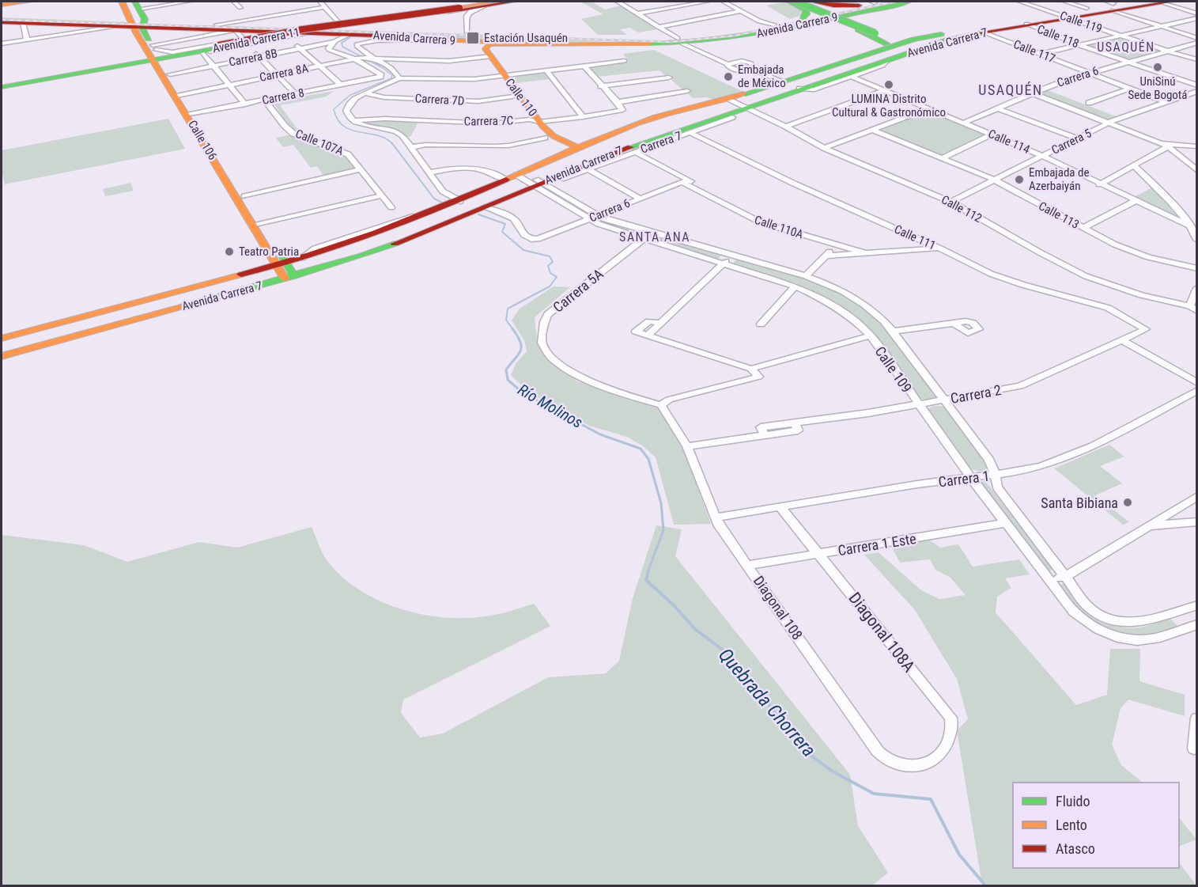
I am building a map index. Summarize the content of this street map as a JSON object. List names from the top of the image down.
{
  "streets": {
    "main road": [
      "Avenida Carrera 9",
      "Avenida Carrera 11",
      "Avenida Carrera 7",
      "Calle 110",
      "Calle 106"
    ],
    "street": [
      "Calle 119",
      "Calle 118",
      "Calle 117",
      "Carrera 8B",
      "Carrera 8A",
      "Carrera 6",
      "Carrera 8",
      "Carrera 7D",
      "Carrera 7C",
      "Calle 114",
      "Carrera 5",
      "Calle 107A",
      "Carrera 7",
      "Calle 112",
      "Calle 113",
      "Calle 110A",
      "Calle 111",
      "Carrera 5A",
      "Calle 109",
      "Carrera 2",
      "Carrera 1",
      "Carrera 1 Este",
      "Diagonal 108",
      "Diagonal 108A"
    ]
  },
  "crossings": [
    ["Calle 119", "Avenida Carrera 7"],
    ["Calle 119", "Carrera 6"],
    ["Avenida Carrera 9", "Calle 110"],
    ["Avenida Carrera 9", "Calle 106"],
    ["Calle 118", "Avenida Carrera 7"],
    ["Calle 118", "Carrera 6"],
    ["Avenida Carrera 11", "Carrera 8B"],
    ["Avenida Carrera 11", "Calle 106"],
    ["Avenida Carrera 7", "Calle 117"],
    ["Avenida Carrera 7", "Carrera 6"],
    ["Avenida Carrera 7", "Calle 110"],
    ["Avenida Carrera 7", "Calle 106"],
    ["Avenida Carrera 7", "Calle 112"],
    ["Avenida Carrera 7", "Calle 109"],
    ["Calle 117", "Carrera 6"],
    ["Calle 117", "Carrera 5"],
    ["Carrera 8B", "Calle 106"],
    ["Carrera 8A", "Carrera 8"],
    ["Carrera 8A", "Calle 110"],
    ["Carrera 8A", "Calle 106"],
    ["Carrera 6", "Calle 114"],
    ["Carrera 6", "Calle 110A"],
    ["Carrera 6", "Calle 109"],
    ["Carrera 8", "Calle 106"],
    ["Carrera 8", "Calle 107A"],
    ["Calle 110", "Carrera 7D"],
    ["Calle 110", "Carrera 7C"],
    ["Calle 114", "Carrera 5"],
    ["Carrera 5", "Calle 112"],
    ["Carrera 5", "Calle 113"],
    ["Carrera 7", "Calle 110A"],
    ["Carrera 7", "Calle 111"],
    ["Calle 111", "Carrera 2"],
    ["Carrera 5A", "Calle 109"],
    ["Carrera 5A", "Diagonal 108"],
    ["Calle 109", "Carrera 2"],
    ["Calle 109", "Carrera 1"],
    ["Calle 109", "Carrera 1 Este"],
    ["Carrera 2", "Diagonal 108"],
    ["Carrera 1", "Diagonal 108"],
    ["Carrera 1", "Diagonal 108A"],
    ["Carrera 1 Este", "Diagonal 108"],
    ["Carrera 1 Este", "Diagonal 108A"],
    ["Diagonal 108", "Diagonal 108A"]
  ],
  "districts": ["USAQUÉN", "USAQUÉN", "SANTA ANA"],
  "water": ["Río Molinos", "Quebrada Chorrera"],
  "places": {
    "transit": ["Estación Usaquén"],
    "other": [
      "UniSinú Sede Bogotá",
      "Embajada de México",
      "LUMINA Distrito Cultural & Gastronómico",
      "Embajada de Azerbaiyán",
      "Teatro Patria",
      "Santa Bibiana"
    ]
  },
  "legend": ["Fluido", "Lento", "Atasco"]
}
